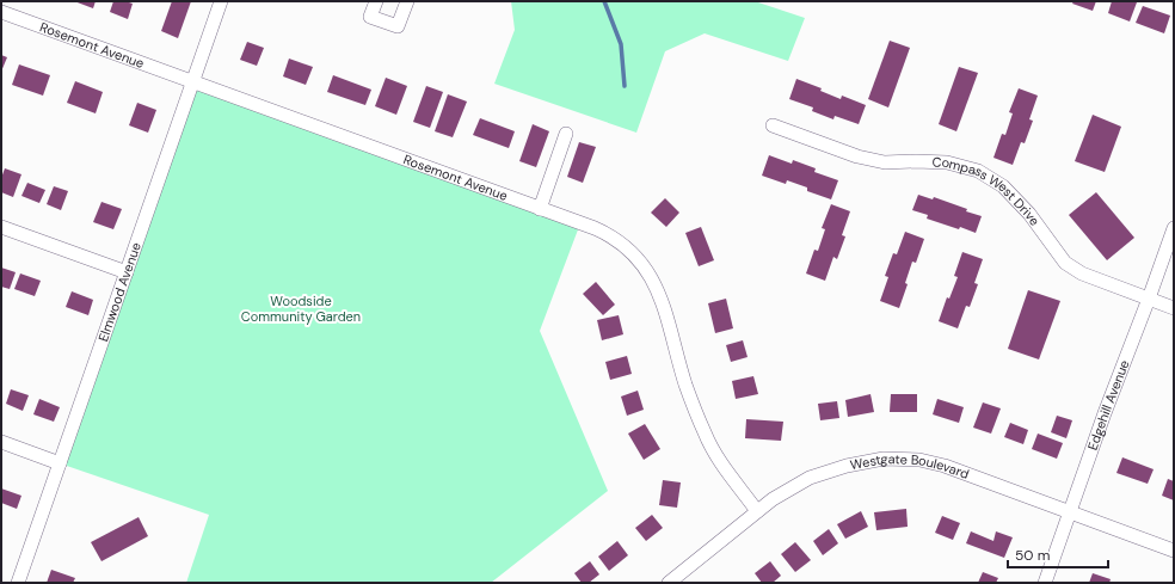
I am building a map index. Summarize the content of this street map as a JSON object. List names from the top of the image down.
{
  "streets": {
    "street": [
      "Rosemont Avenue",
      "Compass West Drive",
      "Elmwood Avenue",
      "Edgehill Avenue",
      "Westgate Boulevard"
    ]
  },
  "crossings": [
    ["Rosemont Avenue", "Elmwood Avenue"],
    ["Rosemont Avenue", "Westgate Boulevard"],
    ["Compass West Drive", "Edgehill Avenue"],
    ["Edgehill Avenue", "Westgate Boulevard"]
  ],
  "parks": ["Woodside Community Garden"],
  "scale_bar": "50 m"
}
